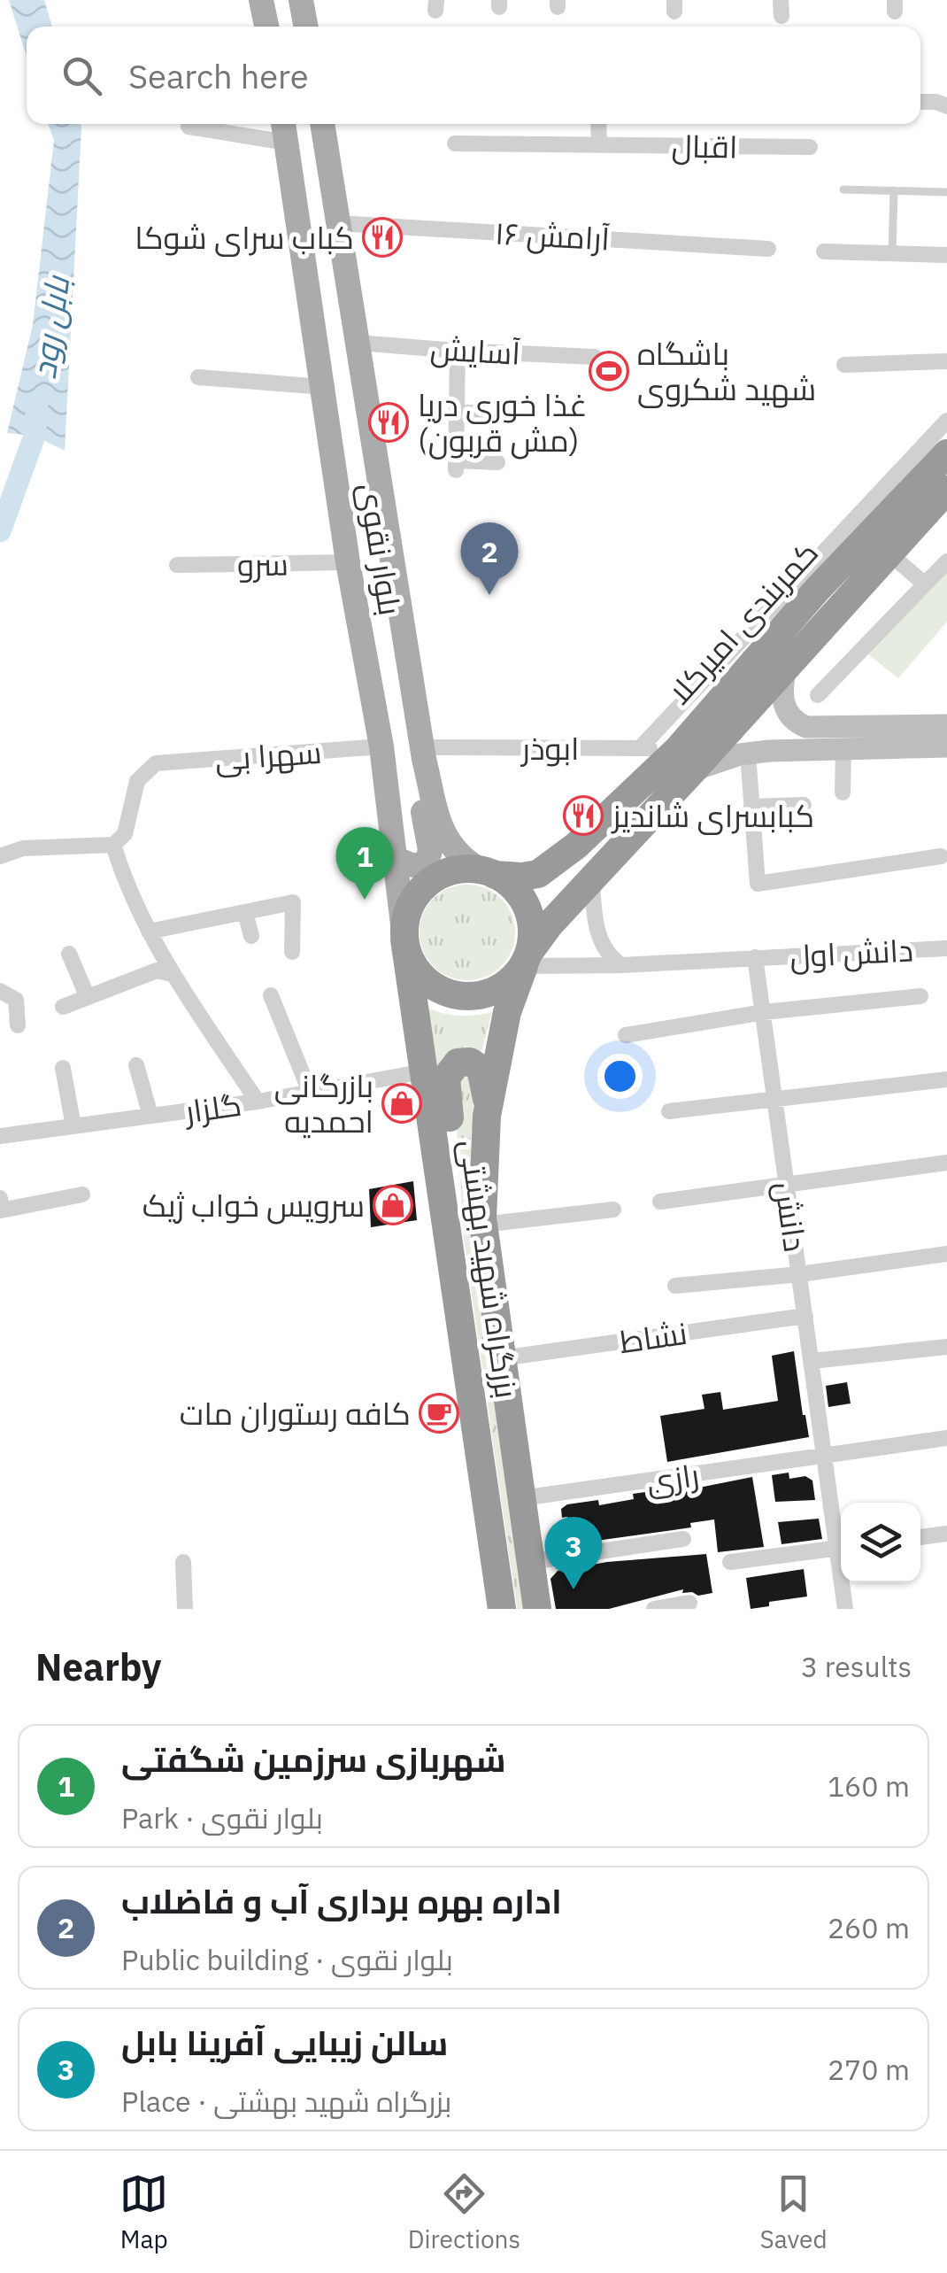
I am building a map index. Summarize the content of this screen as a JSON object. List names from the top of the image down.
{
  "streets": {
    "highway": ["کمربندی امیرکلا", "بزرگراه شهید بهشتی"],
    "main road": ["بلوار نقوی"],
    "street": [
      "اقبال",
      "آرامش ۱۶",
      "آسایش",
      "سرو",
      "ابوذر",
      "سهرا بی",
      "دانش اول",
      "گلزار",
      "دانش",
      "نشاط",
      "رازی"
    ]
  },
  "crossings": [
    ["آرامش ۱۶", "بلوار نقوی"],
    ["آسایش", "بلوار نقوی"],
    ["بلوار نقوی", "سرو"],
    ["بلوار نقوی", "کمربندی امیرکلا"],
    ["بلوار نقوی", "ابوذر"],
    ["بلوار نقوی", "سهرا بی"],
    ["بلوار نقوی", "بزرگراه شهید بهشتی"],
    ["کمربندی امیرکلا", "ابوذر"],
    ["کمربندی امیرکلا", "بزرگراه شهید بهشتی"],
    ["دانش اول", "دانش"],
    ["گلزار", "بزرگراه شهید بهشتی"],
    ["دانش", "نشاط"],
    ["دانش", "رازی"],
    ["بزرگراه شهید بهشتی", "نشاط"],
    ["بزرگراه شهید بهشتی", "رازی"]
  ],
  "water": ["بابل رود"],
  "places": {
    "restaurant": ["کباب سرای شوکا", "غذا خوری دریا (مش قربون)", "کبابسرای شاندیز"],
    "sports": ["باشگاه شهید شکروی"],
    "shop": ["بازرگانی احمدیه", "سرویس خواب ژیک"],
    "cafe": ["کافه رستوران مات"]
  },
  "page": {
    "search": "Search here",
    "pins": ["2", "1", "3"],
    "heading": ["Nearby", "3 results"],
    "list": [
      {
        "mark": "1",
        "name": "شهربازی سرزمین شگفتی",
        "note": "Park · بلوار نقوی",
        "value": "160 m"
      },
      {
        "mark": "2",
        "name": "اداره بهره برداری آب و فاضلاب",
        "note": "Public building · بلوار نقوی",
        "value": "260 m"
      },
      {
        "mark": "3",
        "name": "سالن زیبایی آفرینا بابل",
        "note": "Place · بزرگراه شهید بهشتی",
        "value": "270 m"
      }
    ],
    "nav": ["Map", "Directions", "Saved"]
  }
}
